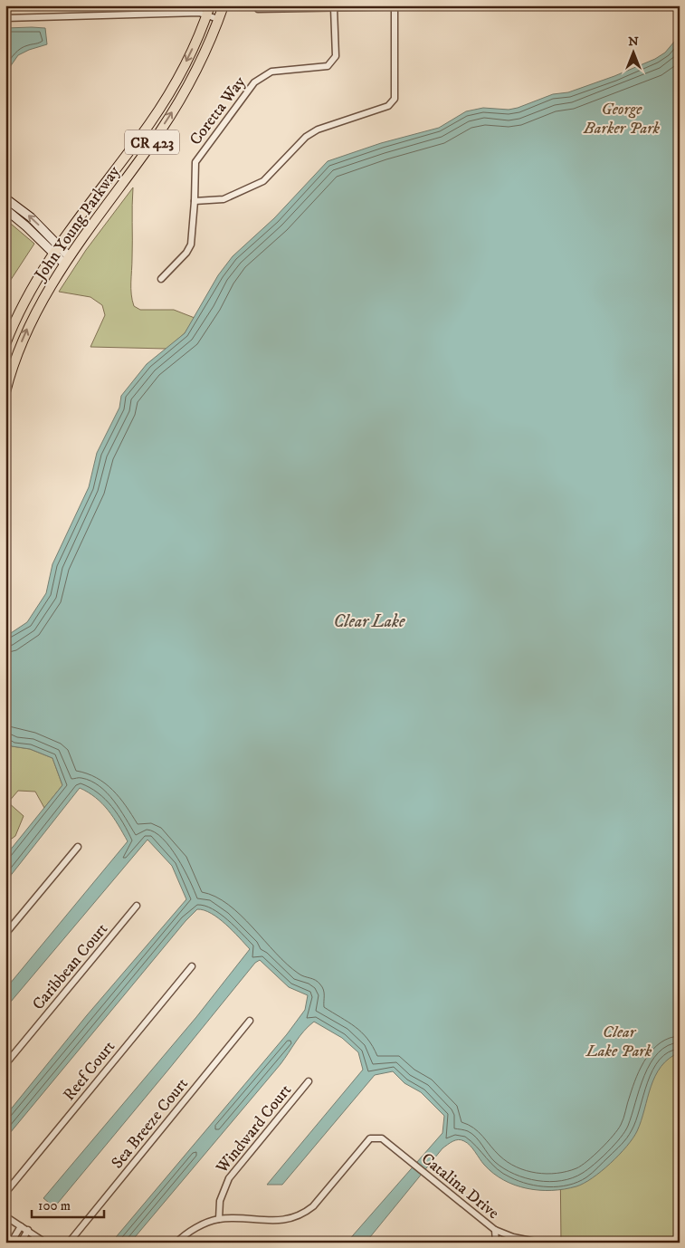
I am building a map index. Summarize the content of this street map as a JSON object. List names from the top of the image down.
{
  "streets": {
    "main road": ["CR 423", "John Young Parkway"],
    "street": [
      "Coretta Way",
      "Caribbean Court",
      "Reef Court",
      "Sea Breeze Court",
      "Windward Court",
      "Catalina Drive"
    ]
  },
  "crossings": [
    ["Windward Court", "Catalina Drive"]
  ],
  "water": ["Clear Lake"],
  "parks": ["George Barker Park", "Clear Lake Park"],
  "scale_bar": "100 m",
  "north": "top"
}
